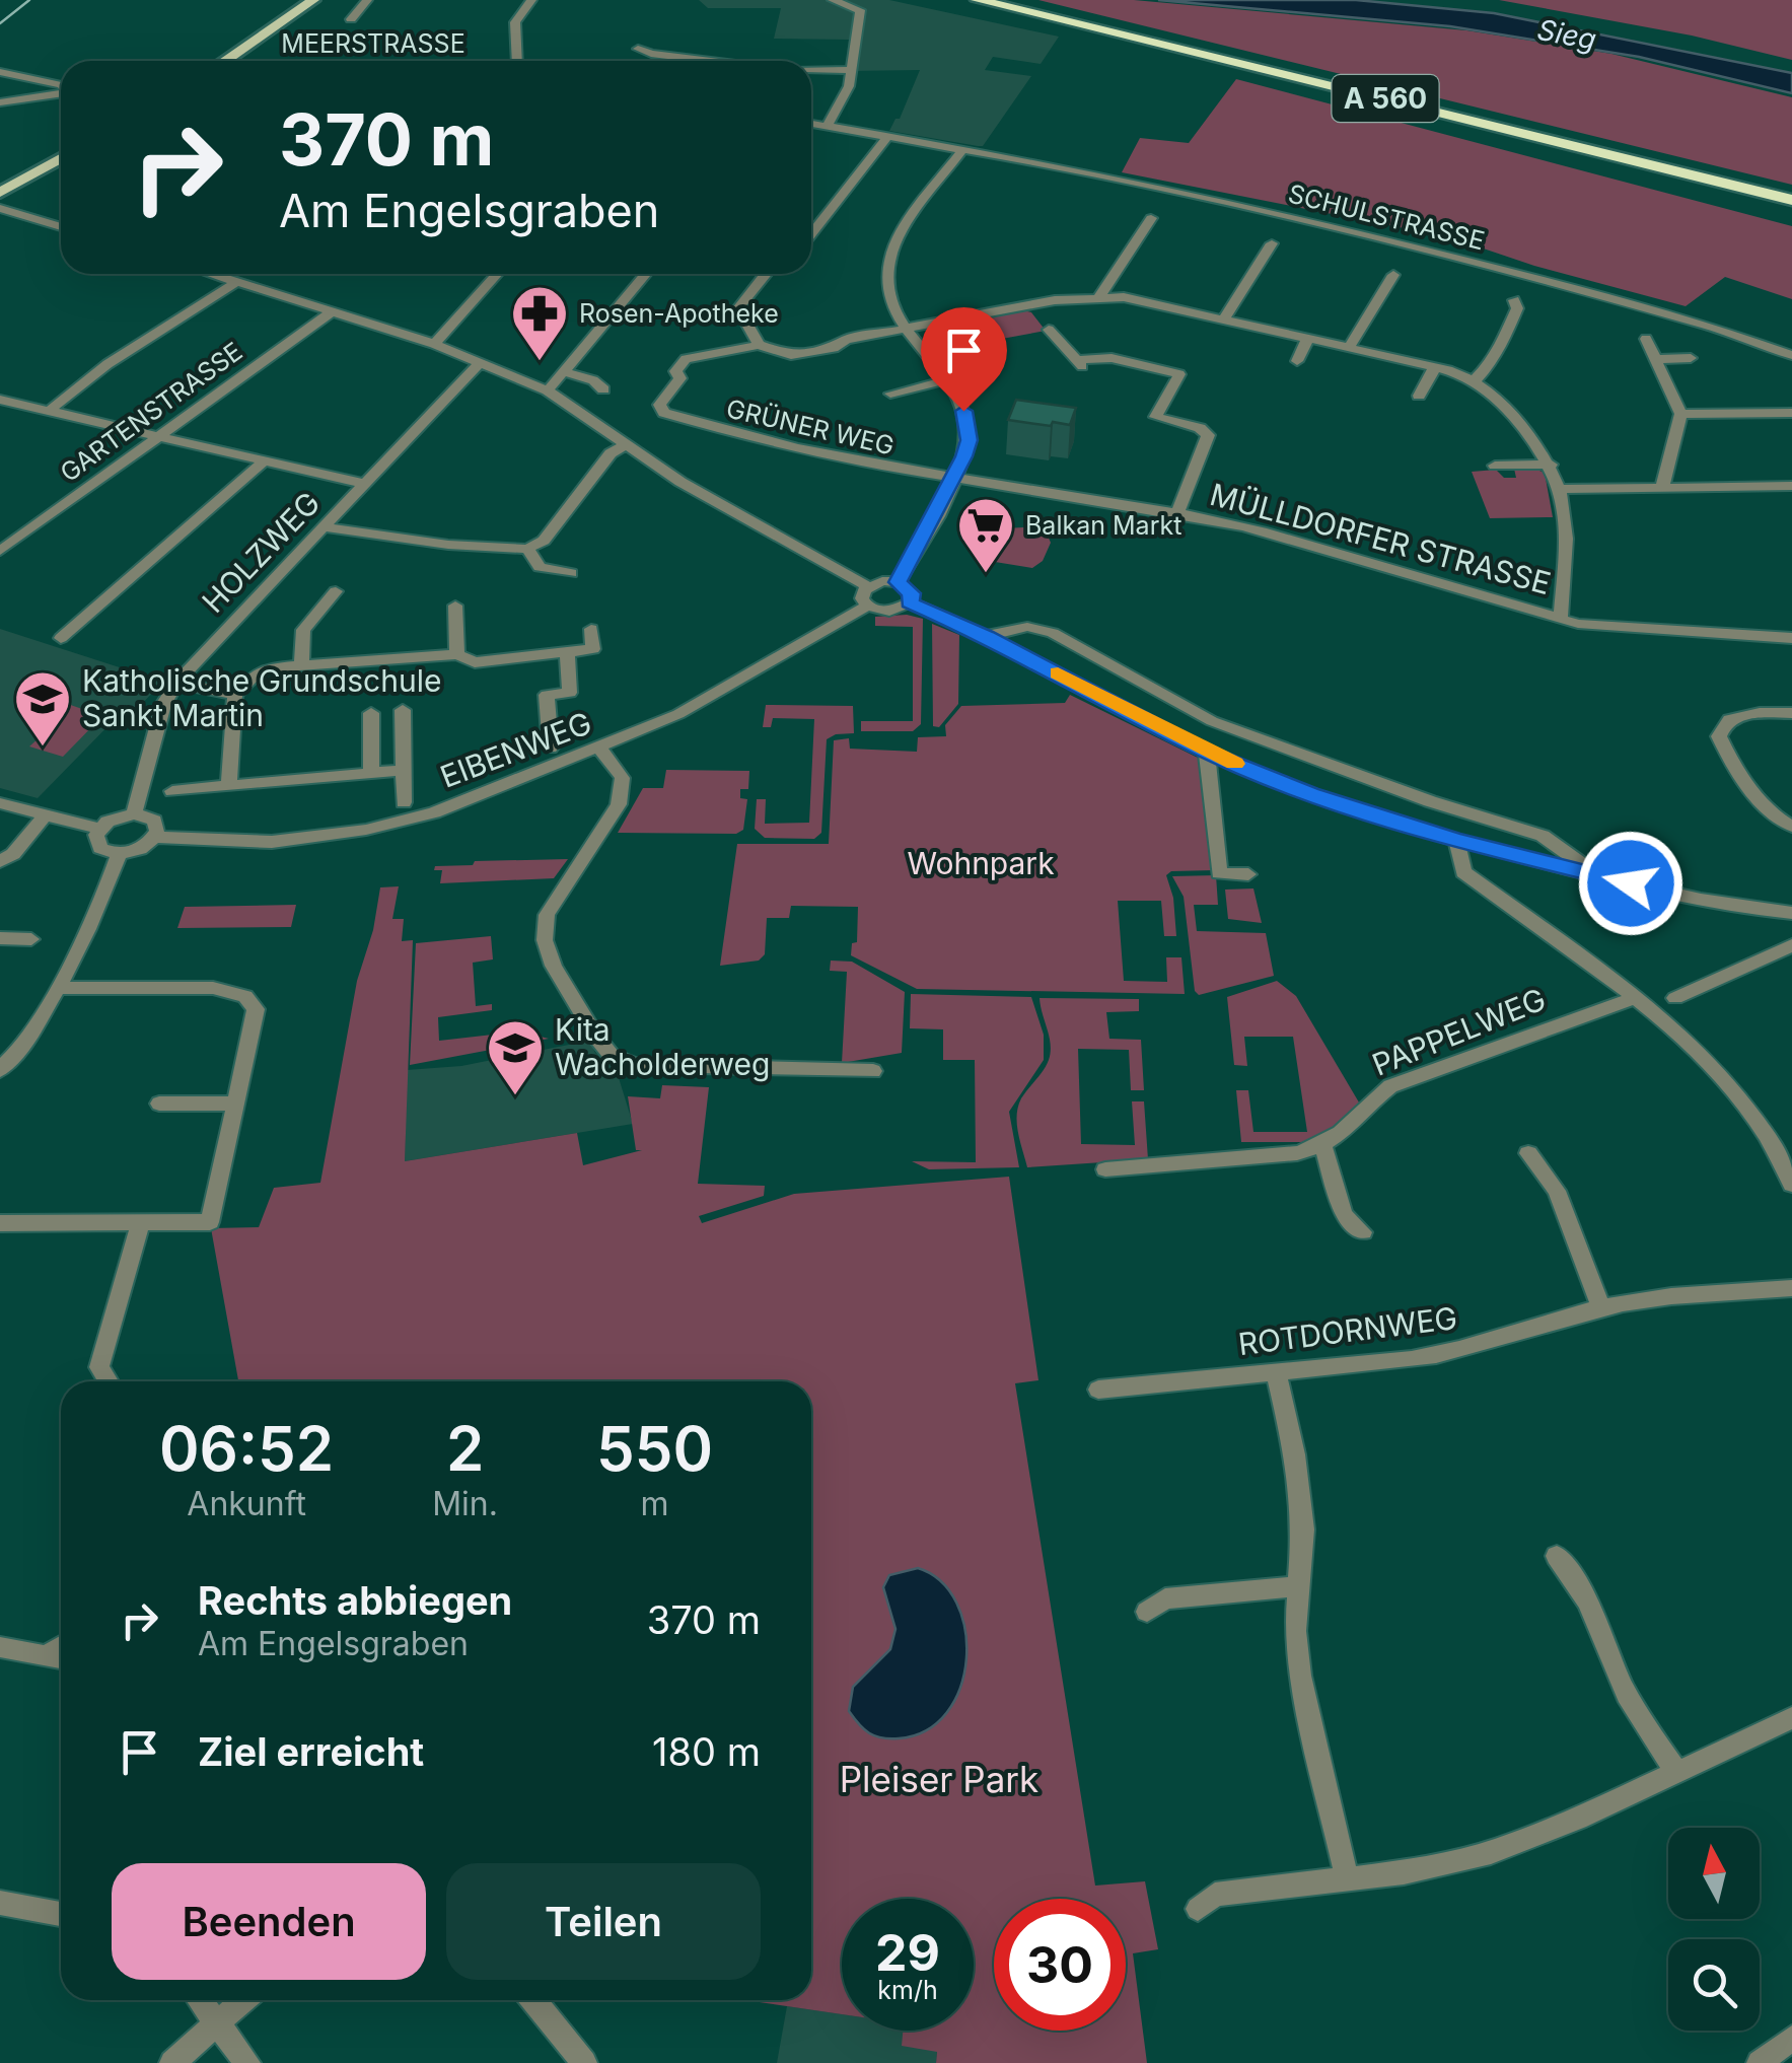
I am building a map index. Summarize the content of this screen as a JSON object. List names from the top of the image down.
{
  "streets": {
    "highway": ["A 560"],
    "street": [
      "SCHULSTRASSE",
      "GARTENSTRASSE",
      "GRÜNER WEG",
      "MÜLLDORFER STRASSE",
      "HOLZWEG",
      "EIBENWEG",
      "PAPPELWEG",
      "ROTDORNWEG"
    ]
  },
  "crossings": [
    ["GRÜNER WEG", "MÜLLDORFER STRASSE"],
    ["HOLZWEG", "EIBENWEG"]
  ],
  "water": ["Sieg"],
  "parks": ["Wohnpark", "Pleiser Park"],
  "places": {
    "pharmacy": ["Rosen-Apotheke"],
    "supermarket": ["Balkan Markt"],
    "school or university": ["Katholische Grundschule Sankt Martin", "Kita Wacholderweg"]
  },
  "north": "top",
  "page": {
    "turn": ["370 m", "Am Engelsgraben"],
    "eta": [
      "06:52",
      "Ankunft",
      "2",
      "Min.",
      "550",
      "m"
    ],
    "list": [
      {
        "name": "Rechts abbiegen",
        "note": "Am Engelsgraben",
        "value": "370 m"
      },
      {
        "name": "Ziel erreicht",
        "value": "180 m"
      }
    ],
    "buttons": ["Beenden", "Teilen"],
    "speed": "29 km/h",
    "limit": "30"
  }
}
